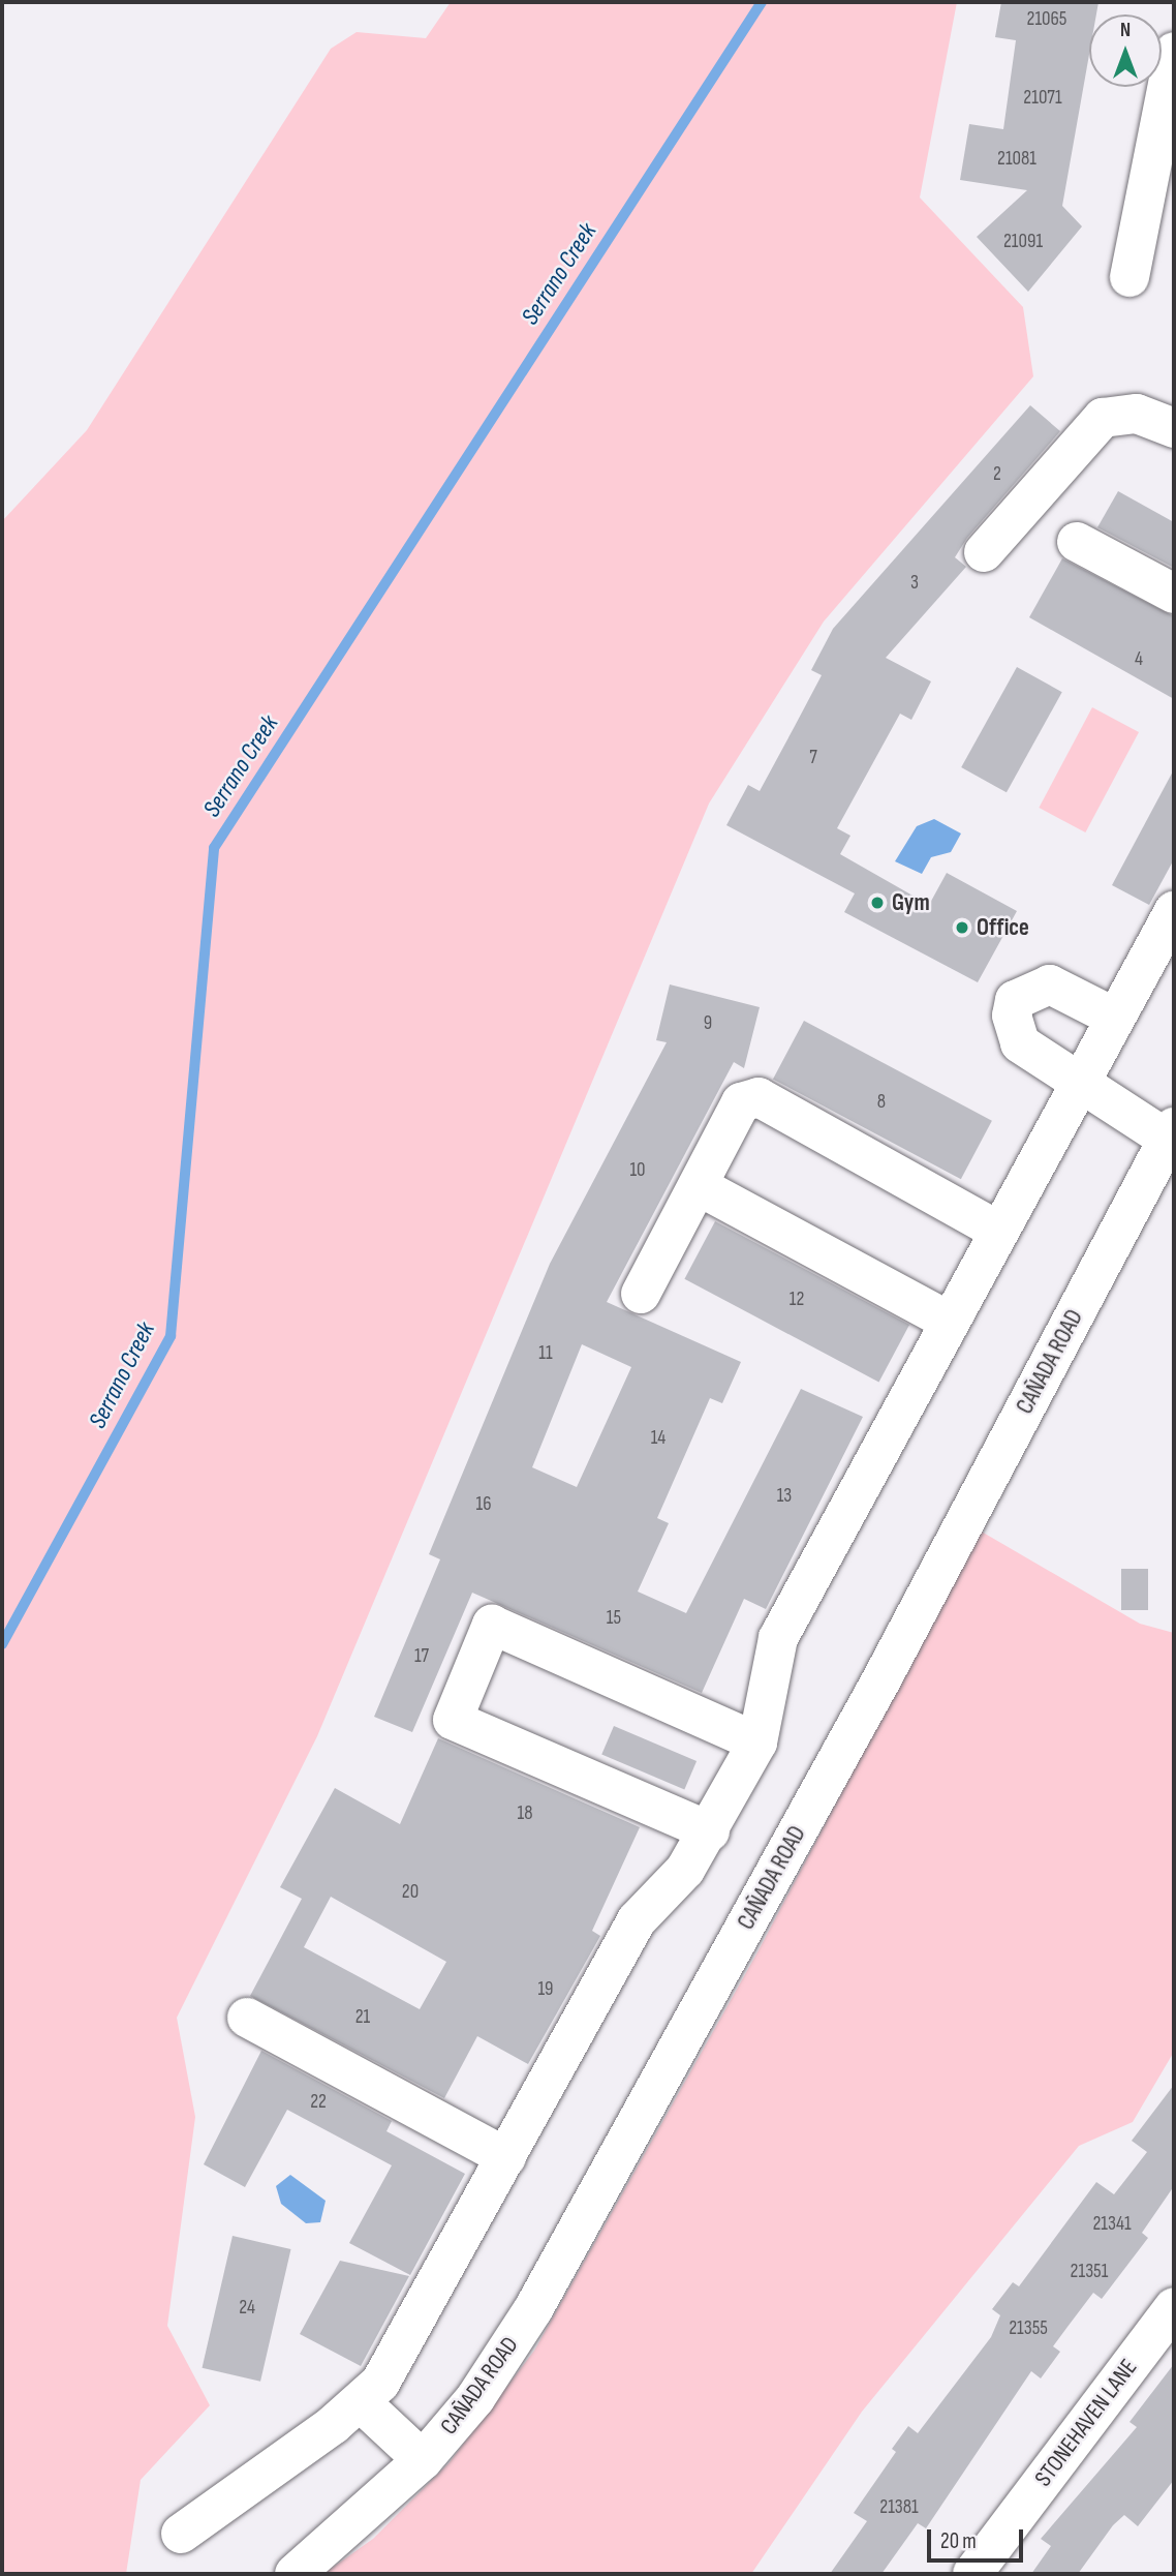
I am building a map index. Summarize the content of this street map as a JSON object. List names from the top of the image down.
{
  "streets": {
    "street": ["CAÑADA ROAD", "STONEHAVEN LANE"]
  },
  "water": ["Serrano Creek"],
  "places": ["Gym", "Office"],
  "house_numbers": [
    "21065",
    "21071",
    "21081",
    "21091",
    "2",
    "3",
    "4",
    "7",
    "9",
    "8",
    "10",
    "12",
    "11",
    "14",
    "13",
    "16",
    "15",
    "17",
    "18",
    "20",
    "19",
    "21",
    "22",
    "21341",
    "21351",
    "24",
    "21355",
    "21381"
  ],
  "scale_bar": "20 m",
  "north": "top"
}
